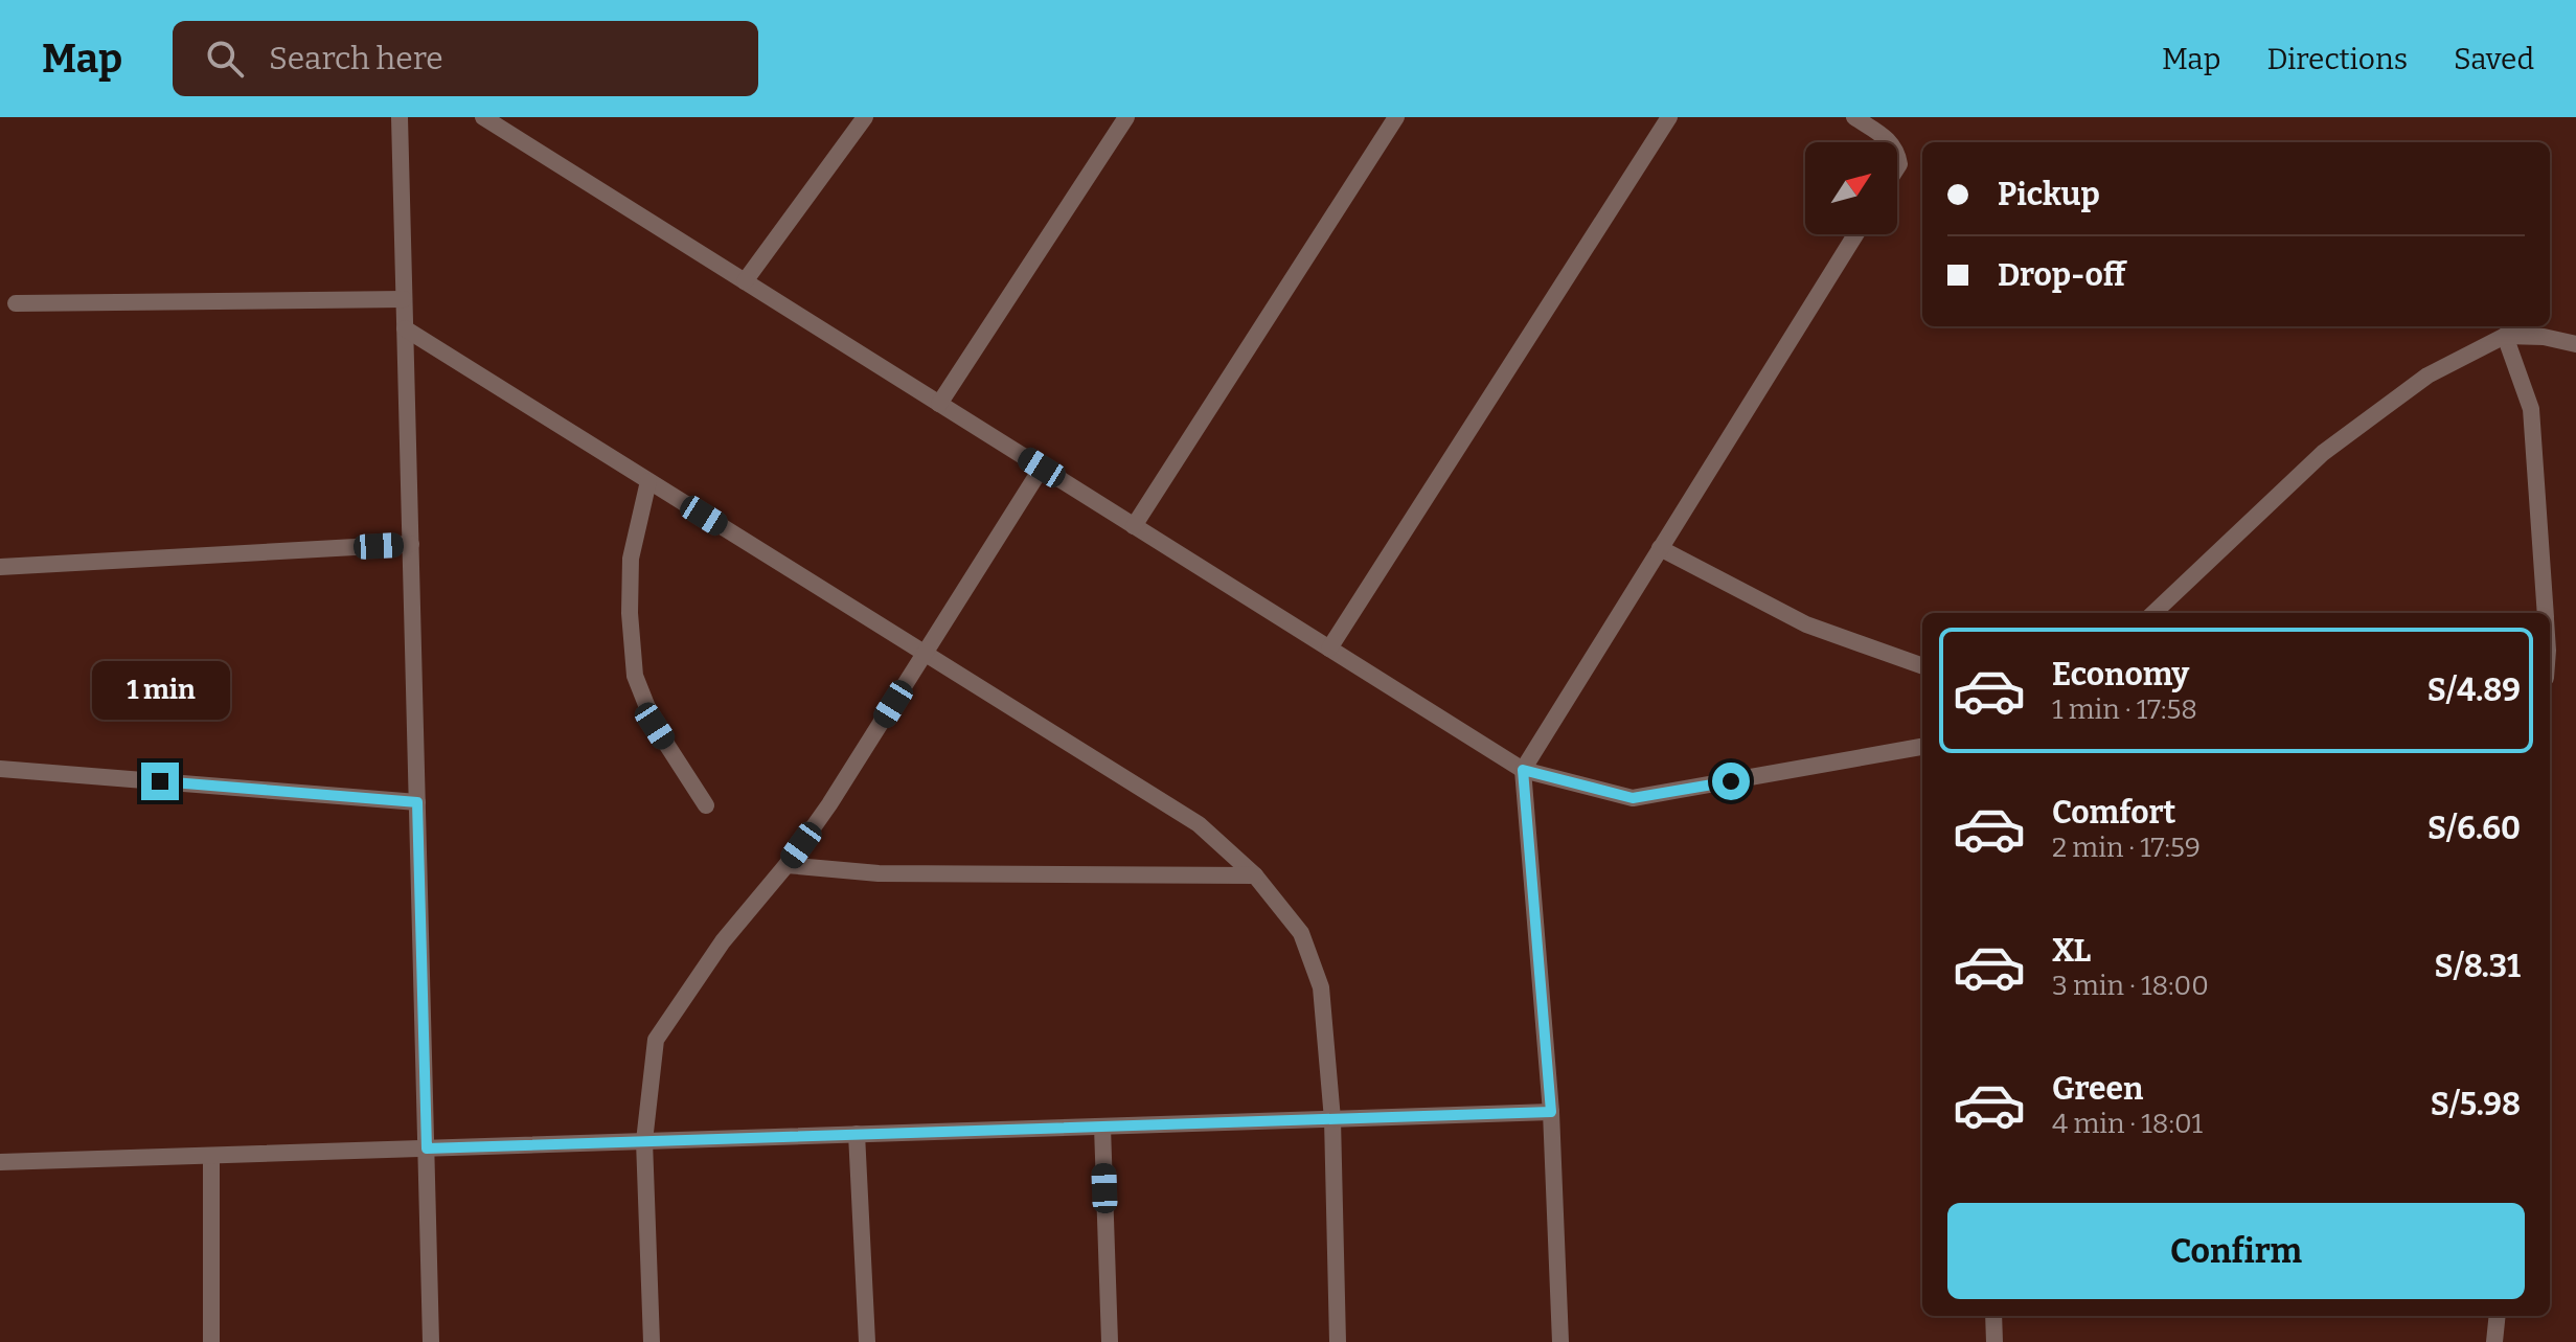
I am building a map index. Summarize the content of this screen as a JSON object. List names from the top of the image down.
{
  "north": "top right",
  "page": {
    "header": "Map",
    "search": "Search here",
    "nav": ["Map", "Directions", "Saved"],
    "banner": ["Pickup", "Drop-off"],
    "list": [
      {
        "name": "Economy",
        "note": "1 min · 17:58",
        "value": "S/4.89"
      },
      {
        "name": "Comfort",
        "note": "2 min · 17:59",
        "value": "S/6.60"
      },
      {
        "name": "XL",
        "note": "3 min · 18:00",
        "value": "S/8.31"
      },
      {
        "name": "Green",
        "note": "4 min · 18:01",
        "value": "S/5.98"
      }
    ],
    "bubble": "1 min",
    "buttons": "Confirm"
  }
}
